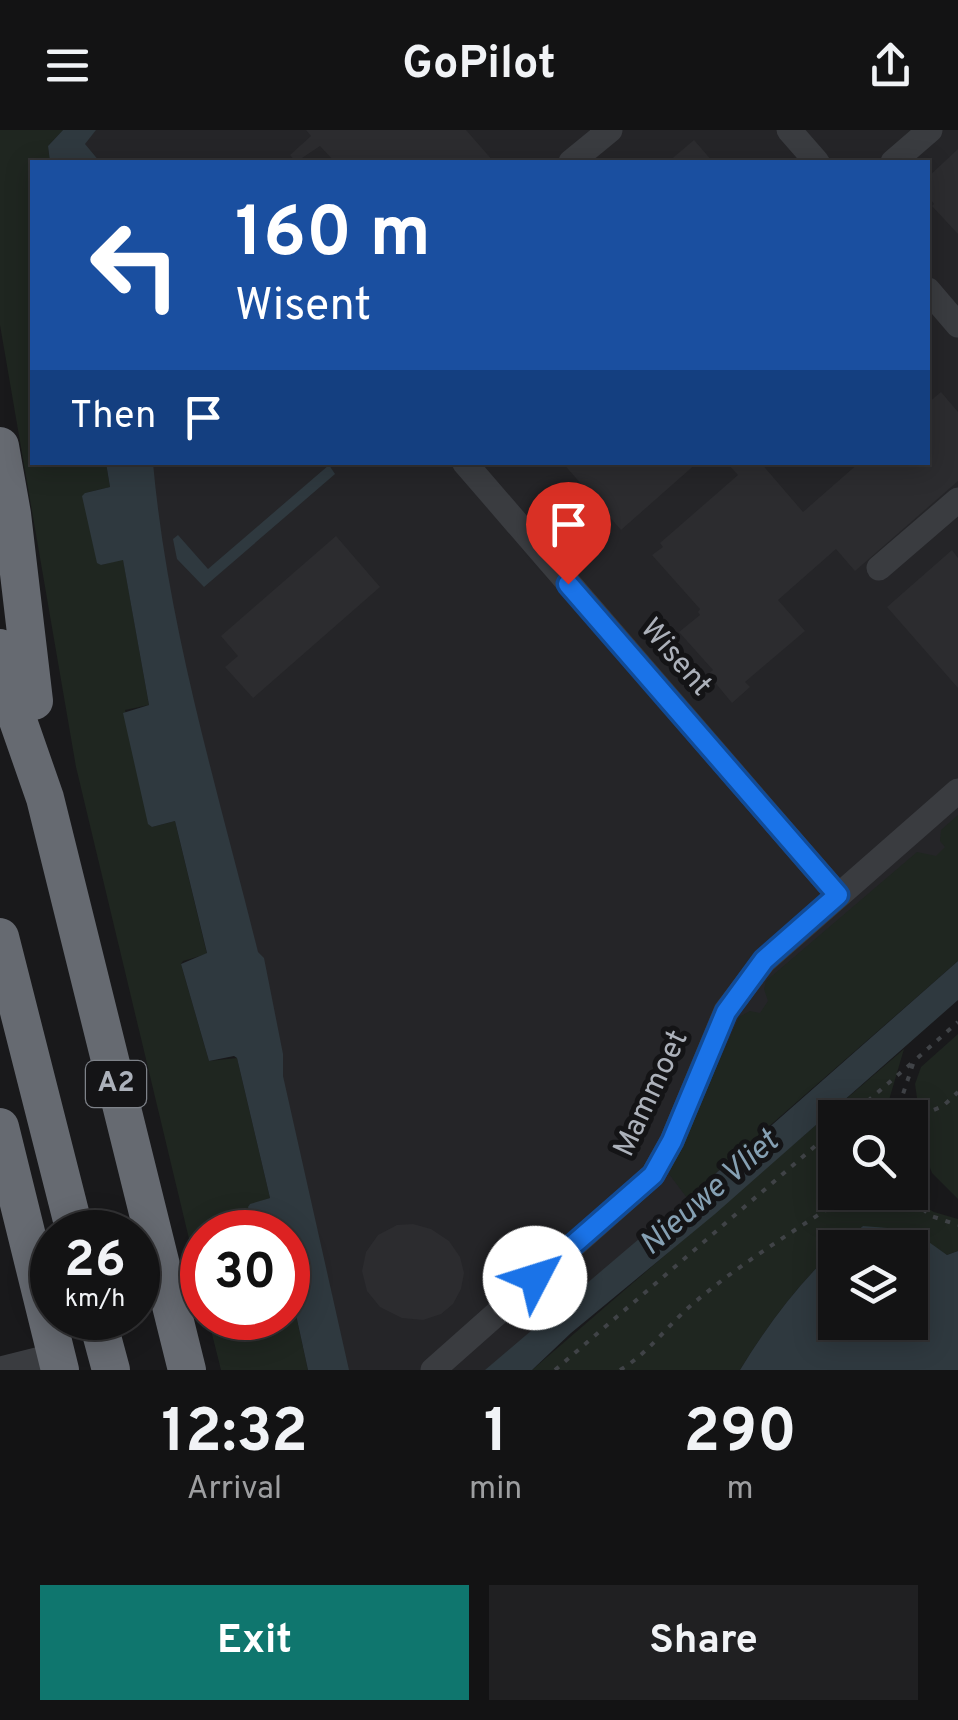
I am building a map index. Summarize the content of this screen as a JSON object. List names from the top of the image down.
{
  "streets": {
    "highway": ["A2"],
    "street": ["Wisent", "Mammoet"]
  },
  "crossings": [
    ["Wisent", "Mammoet"]
  ],
  "water": ["Nieuwe Vliet"],
  "page": {
    "header": "GoPilot",
    "turn": ["160 m", "Wisent"],
    "then": "Then",
    "speed": "26 km/h",
    "limit": "30",
    "eta": [
      "12:32",
      "Arrival",
      "1",
      "min",
      "290",
      "m"
    ],
    "buttons": ["Exit", "Share"]
  }
}
